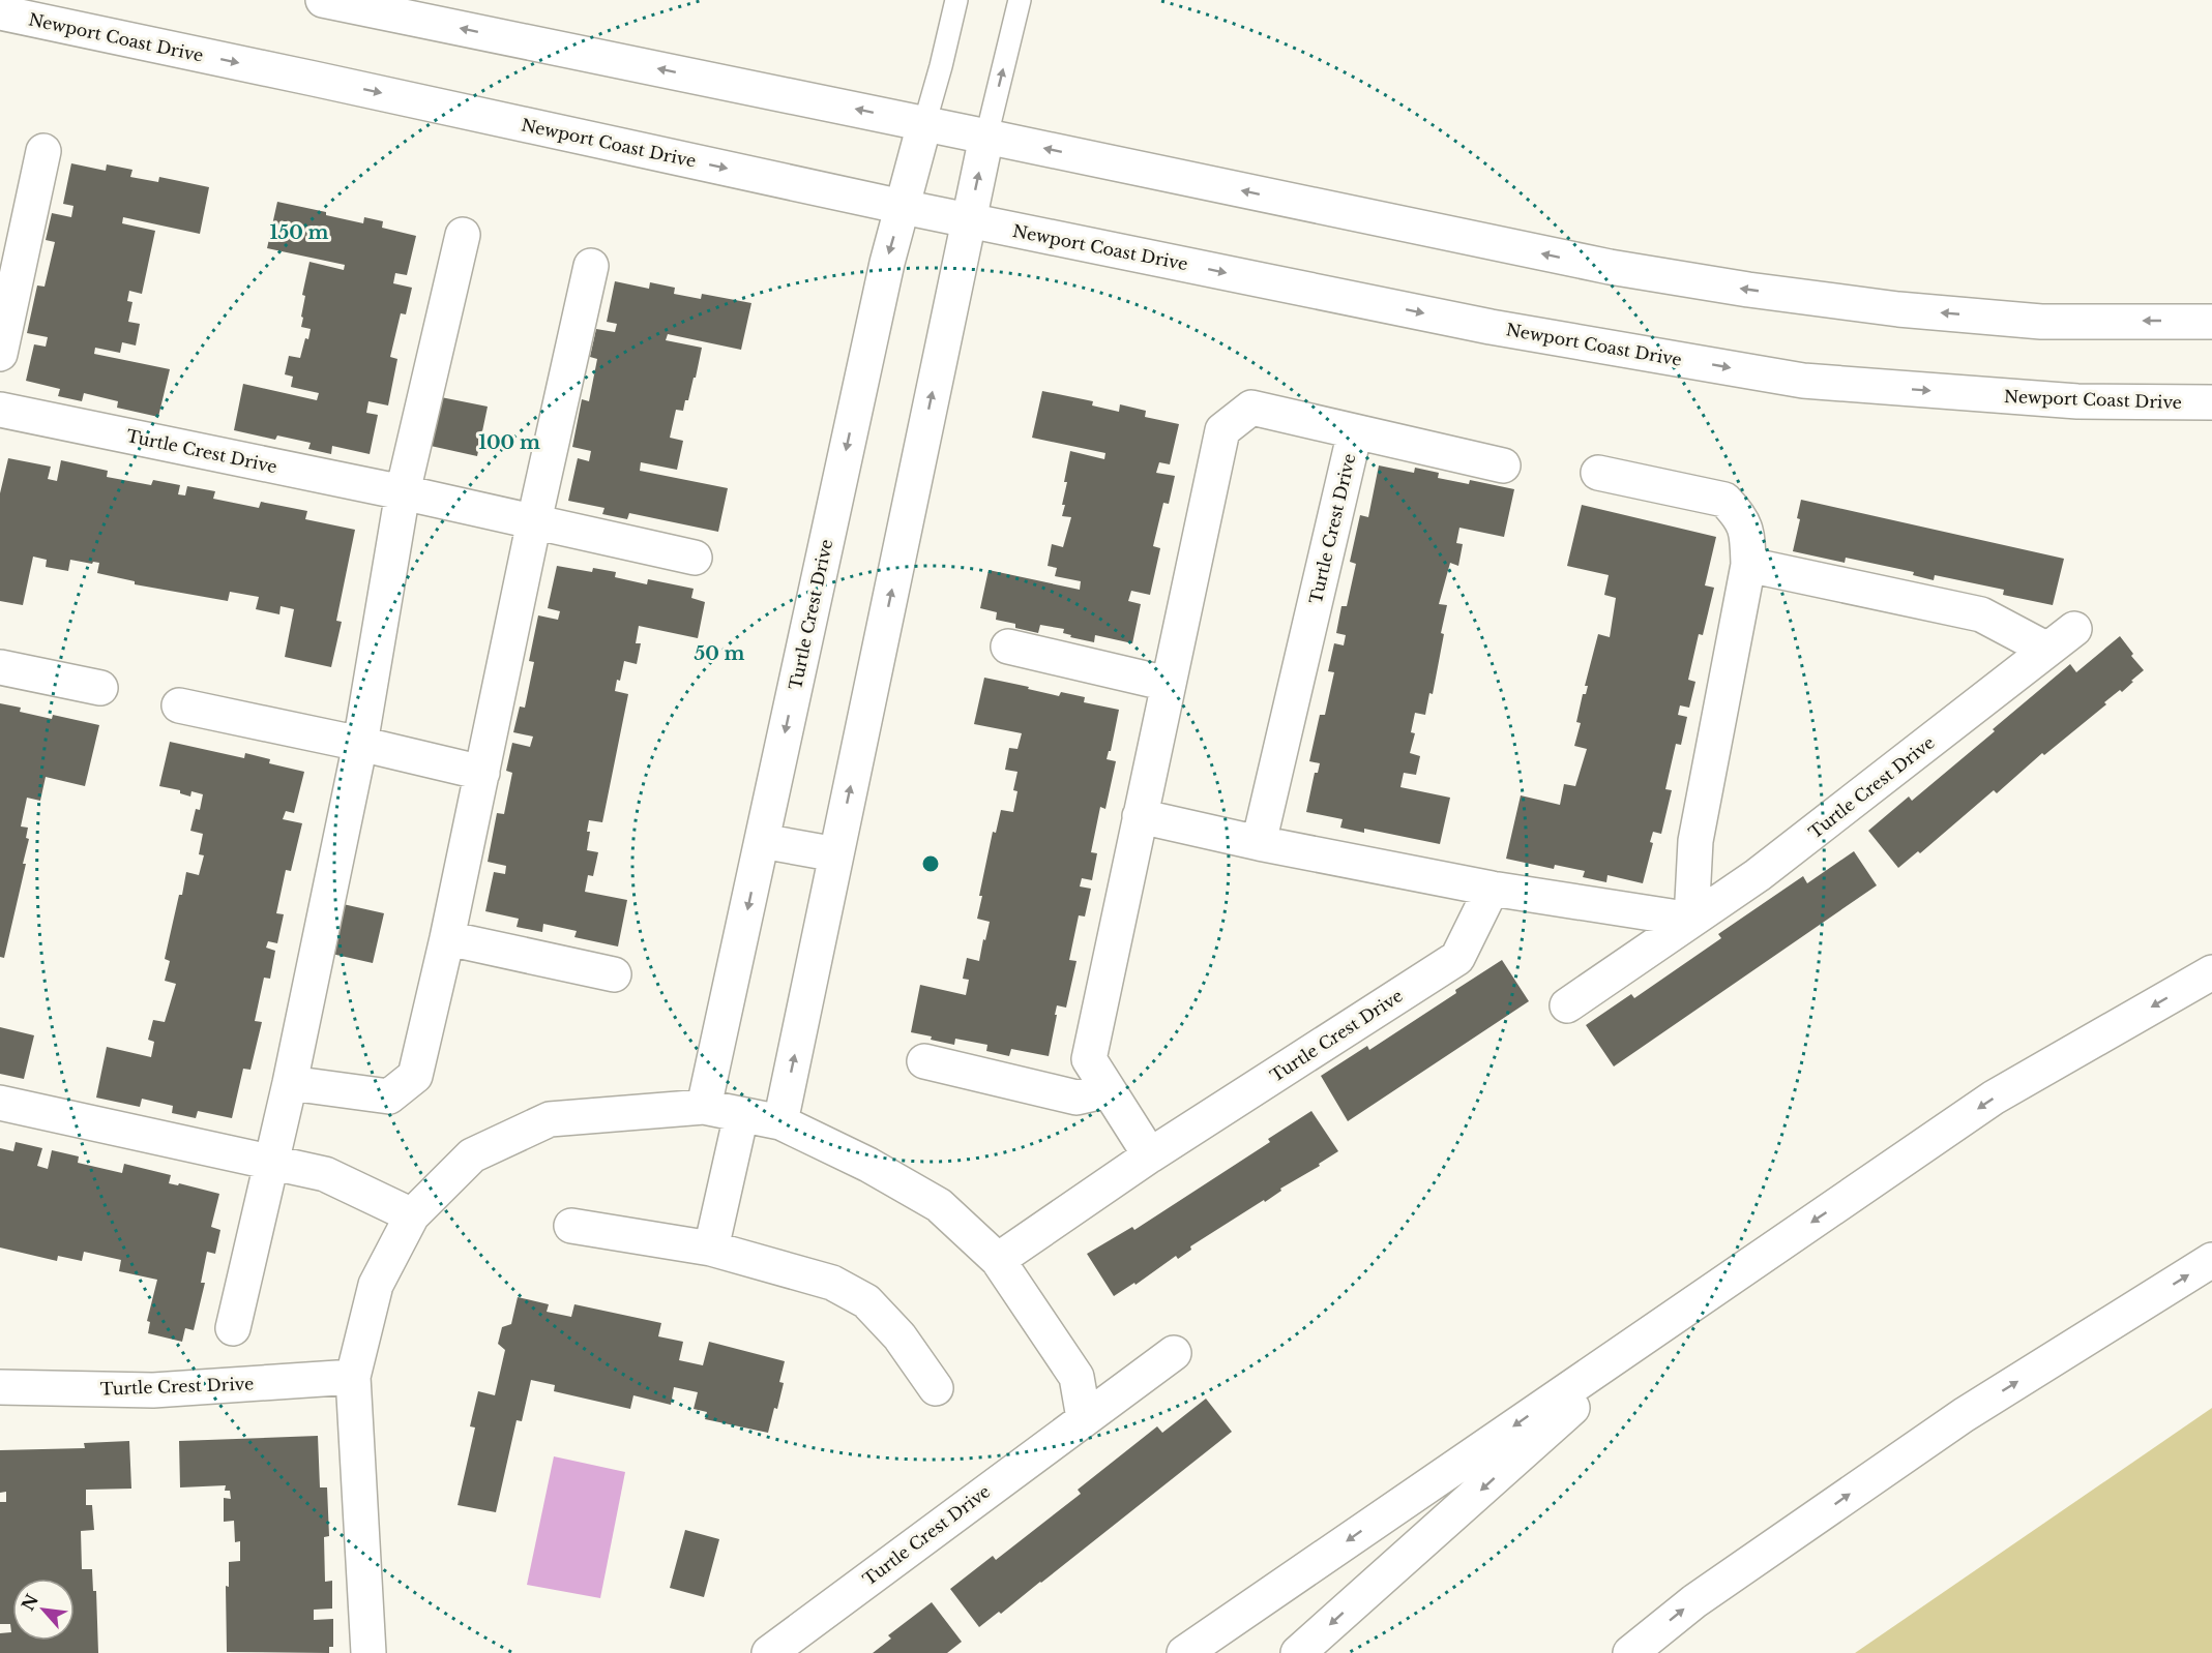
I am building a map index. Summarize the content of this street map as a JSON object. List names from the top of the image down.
{
  "streets": {
    "main road": ["Newport Coast Drive", "Turtle Crest Drive"]
  },
  "crossings": [
    ["Newport Coast Drive", "Turtle Crest Drive"]
  ],
  "north": "top left",
  "rings": ["150 m", "100 m", "50 m"]
}
